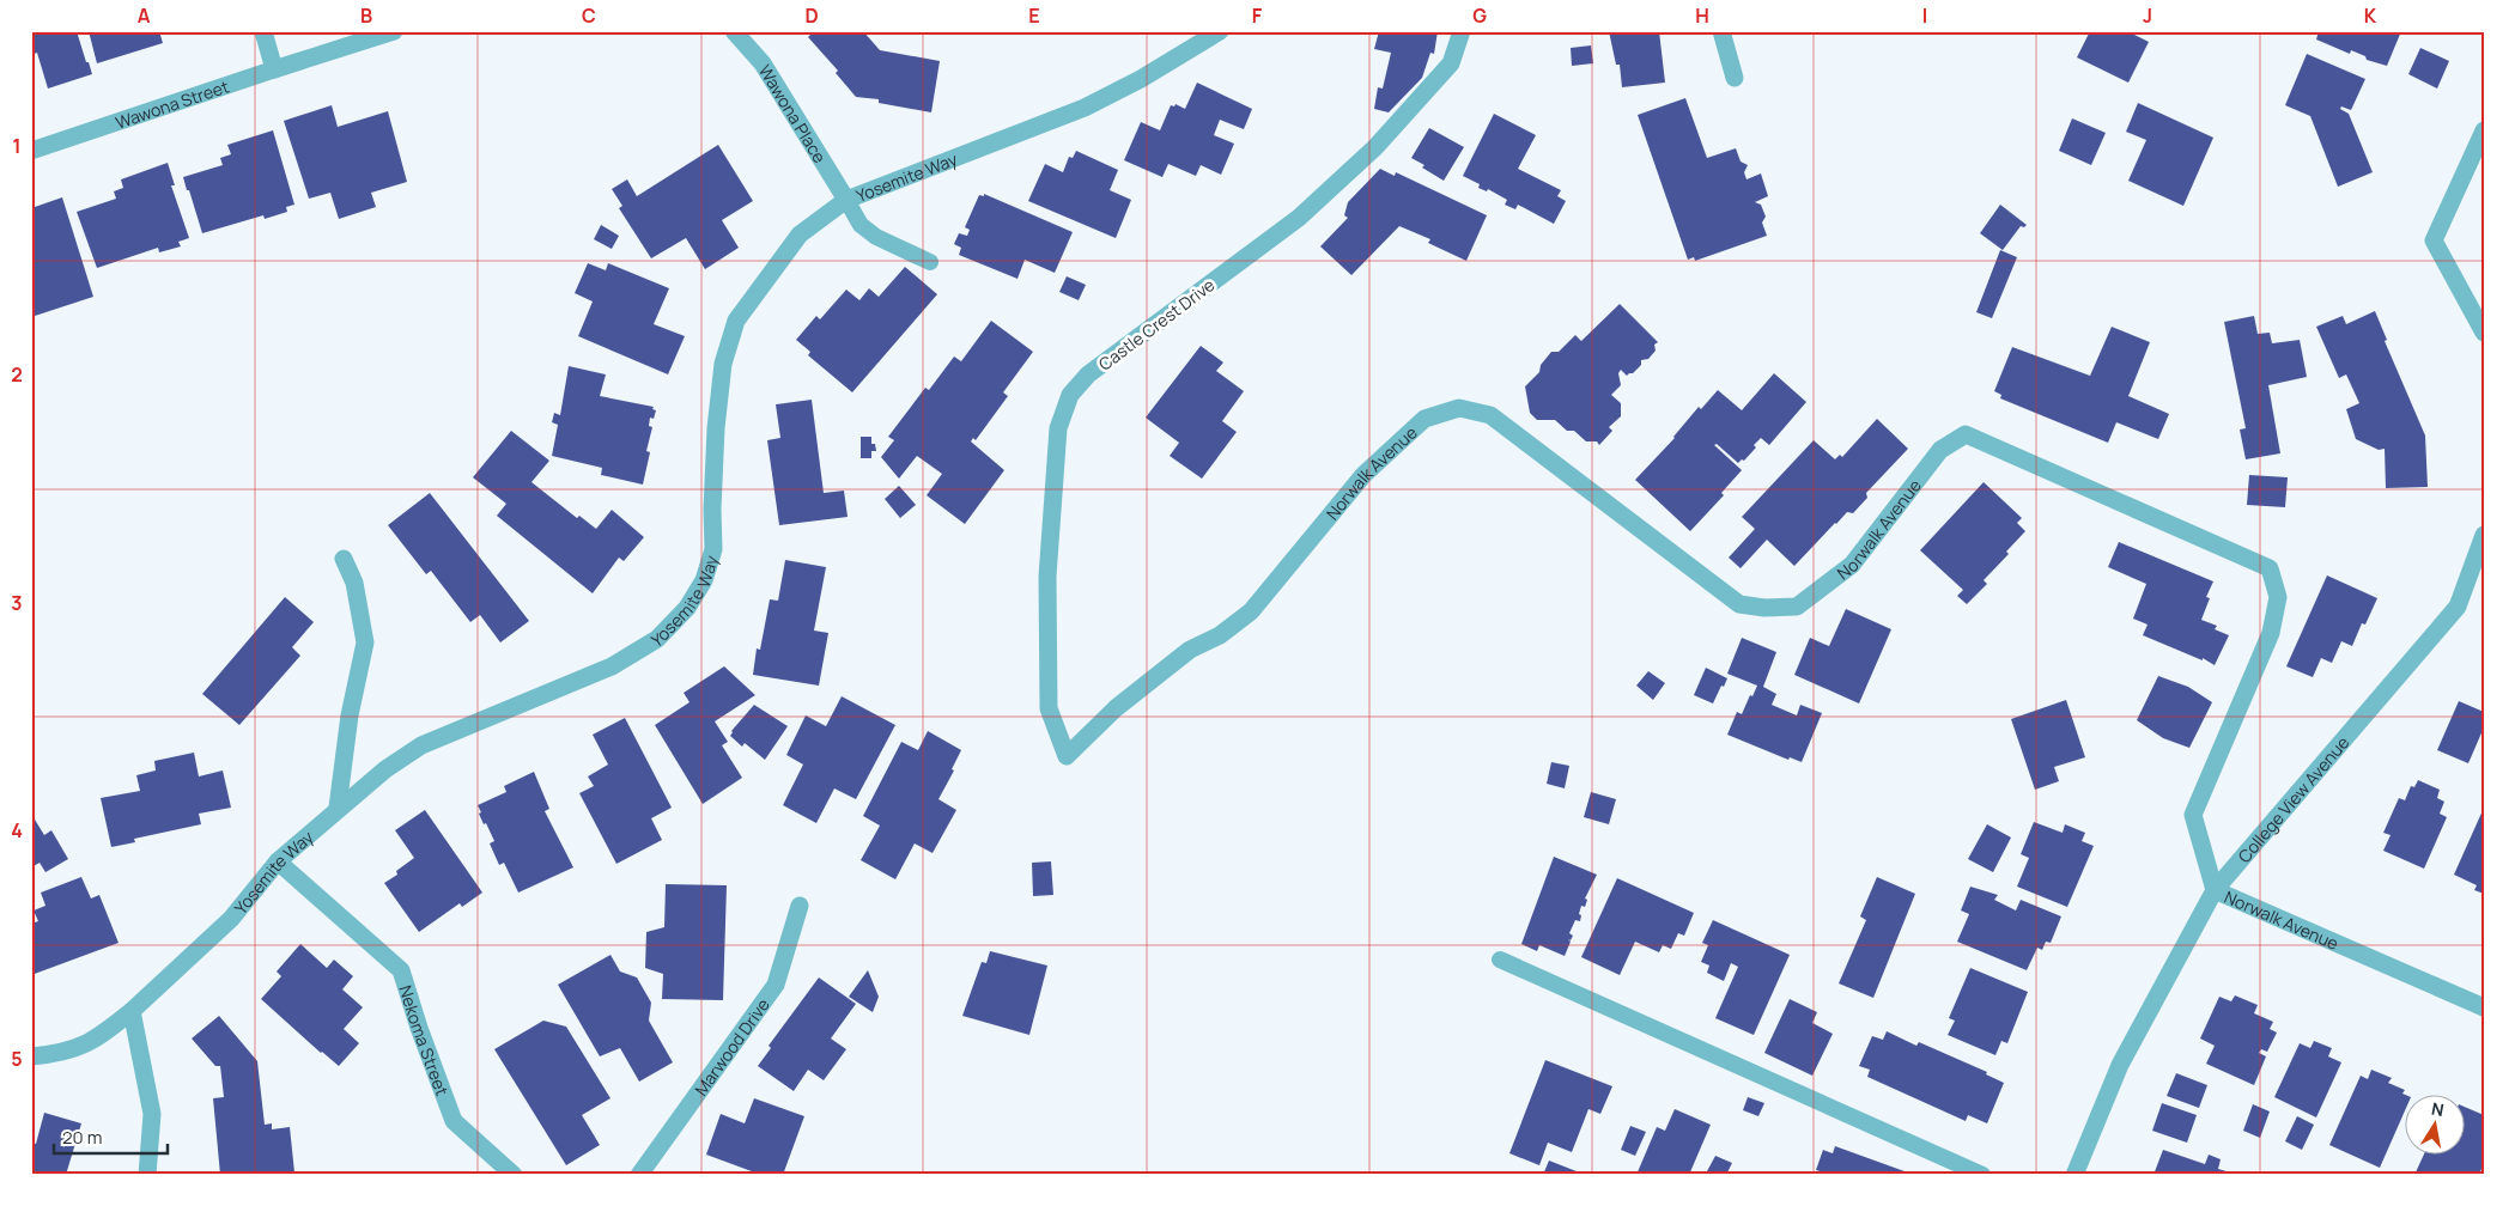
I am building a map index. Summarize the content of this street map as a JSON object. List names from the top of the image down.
{
  "streets": {
    "street": [
      "Wawona Street",
      "Wawona Place",
      "Yosemite Way",
      "Castle Crest Drive",
      "Norwalk Avenue",
      "College View Avenue",
      "Nekoma Street",
      "Marwood Drive"
    ]
  },
  "crossings": [
    ["Wawona Place", "Yosemite Way"],
    ["Yosemite Way", "Nekoma Street"],
    ["Castle Crest Drive", "Norwalk Avenue"],
    ["Norwalk Avenue", "College View Avenue"]
  ],
  "scale_bar": "20 m",
  "north": "top",
  "grid": {
    "columns": [
      "A",
      "B",
      "C",
      "D",
      "E",
      "F",
      "G",
      "H",
      "I",
      "J",
      "K"
    ],
    "rows": [
      "1",
      "2",
      "3",
      "4",
      "5"
    ]
  }
}
